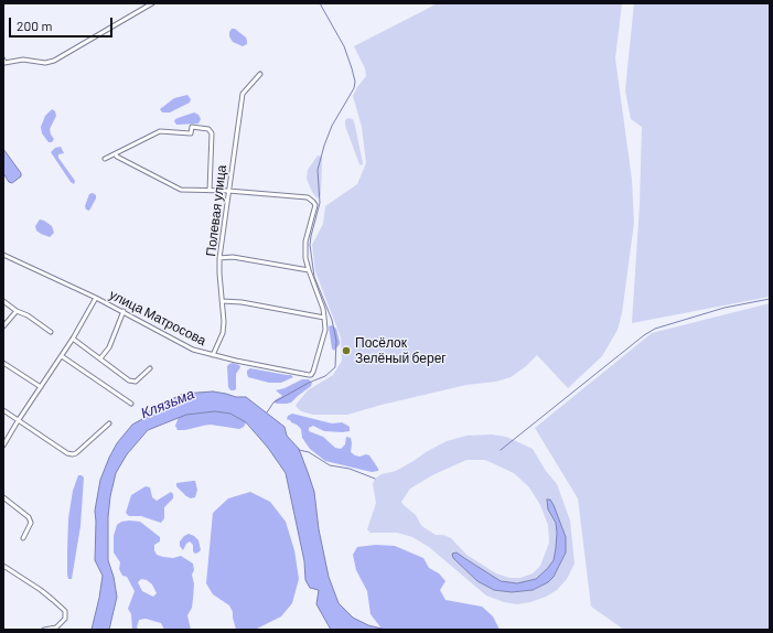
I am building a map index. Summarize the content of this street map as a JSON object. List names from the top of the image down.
{
  "streets": {
    "street": ["Полевая улица", "улица Матросова"]
  },
  "crossings": [
    ["Полевая улица", "улица Матросова"]
  ],
  "water": ["Клязьма"],
  "places": ["Посёлок Зелёный берег"],
  "scale_bar": "200 m"
}
